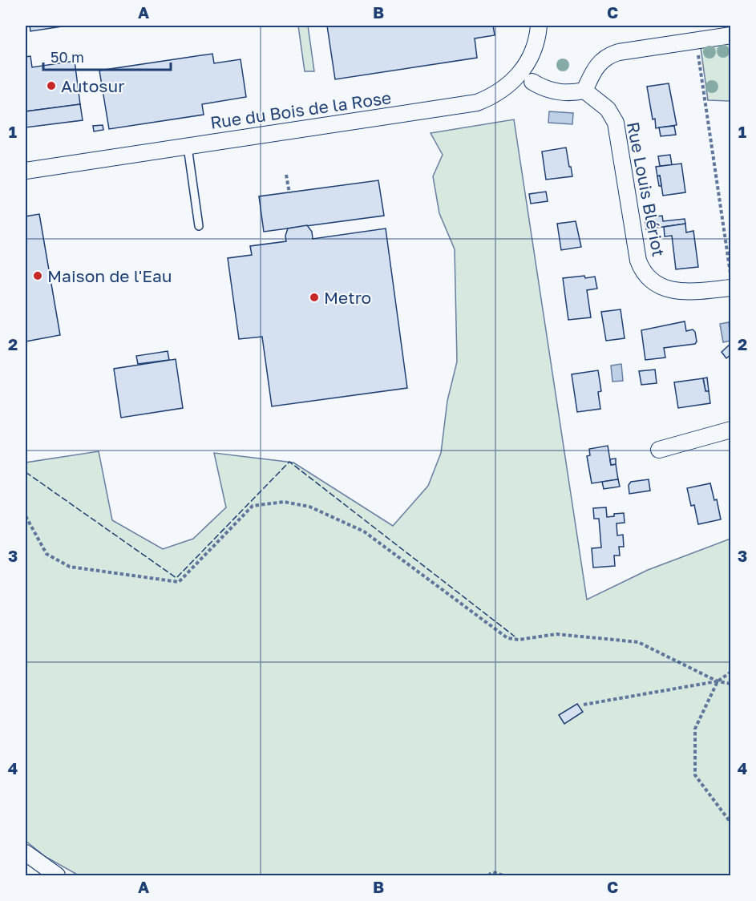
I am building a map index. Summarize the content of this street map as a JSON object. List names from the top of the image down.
{
  "streets": {
    "street": ["Rue du Bois de la Rose", "Rue Louis Blériot"]
  },
  "places": ["Autosur", "Maison de l'Eau", "Metro"],
  "scale_bar": "50 m",
  "grid": {
    "columns": ["A", "B", "C"],
    "rows": [
      "1",
      "2",
      "3",
      "4"
    ]
  }
}
